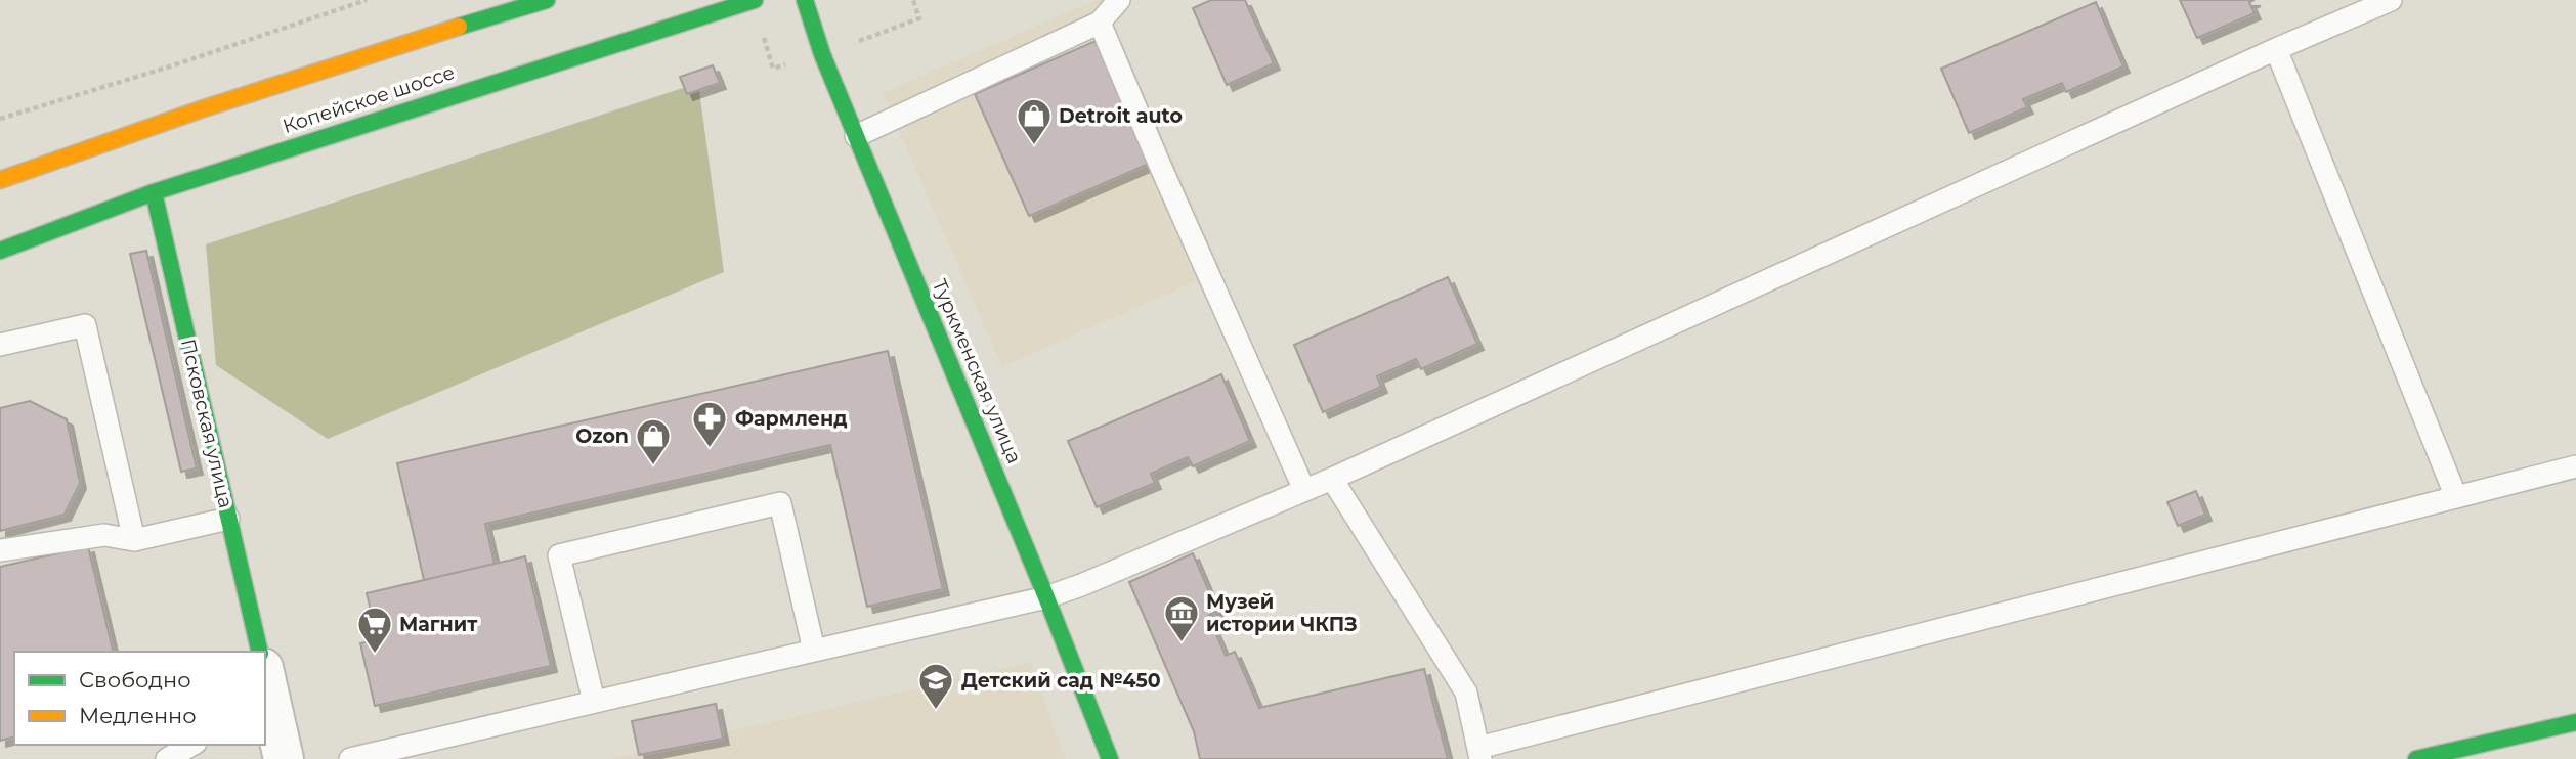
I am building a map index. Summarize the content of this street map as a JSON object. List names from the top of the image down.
{
  "streets": {
    "street": ["Копейское шоссе", "Туркменская улица", "Псковская улица"]
  },
  "crossings": [
    ["Копейское шоссе", "Псковская улица"]
  ],
  "places": {
    "shop": ["Detroit auto", "Ozon"],
    "pharmacy": ["Фармленд"],
    "museum": ["Музей истории ЧКПЗ"],
    "supermarket": ["Магнит"],
    "school or university": ["Детский сад №450"]
  },
  "legend": ["Свободно", "Медленно"]
}
